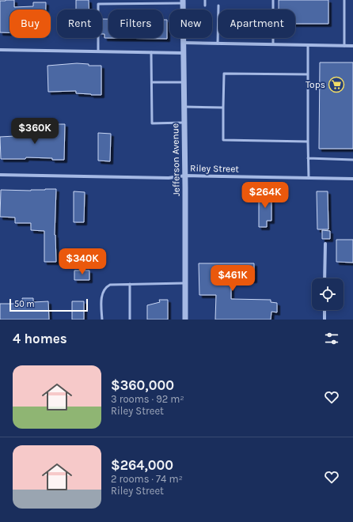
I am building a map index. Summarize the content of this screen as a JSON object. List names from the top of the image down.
{
  "streets": {
    "street": ["Jefferson Avenue", "Riley Street"]
  },
  "crossings": [
    ["Jefferson Avenue", "Riley Street"]
  ],
  "places": {
    "supermarket": ["Tops"]
  },
  "scale_bar": "50 m",
  "page": {
    "chip": [
      "Buy",
      "Rent",
      "Filters",
      "New",
      "Apartment"
    ],
    "price": [
      "$360K",
      "$264K",
      "$340K",
      "$461K"
    ],
    "scale": "50 m",
    "heading": "4 homes",
    "list": [
      {
        "name": "$360,000",
        "note": "3 rooms · 92 m² · Riley Street"
      },
      {
        "name": "$264,000",
        "note": "2 rooms · 74 m² · Riley Street"
      }
    ]
  }
}
